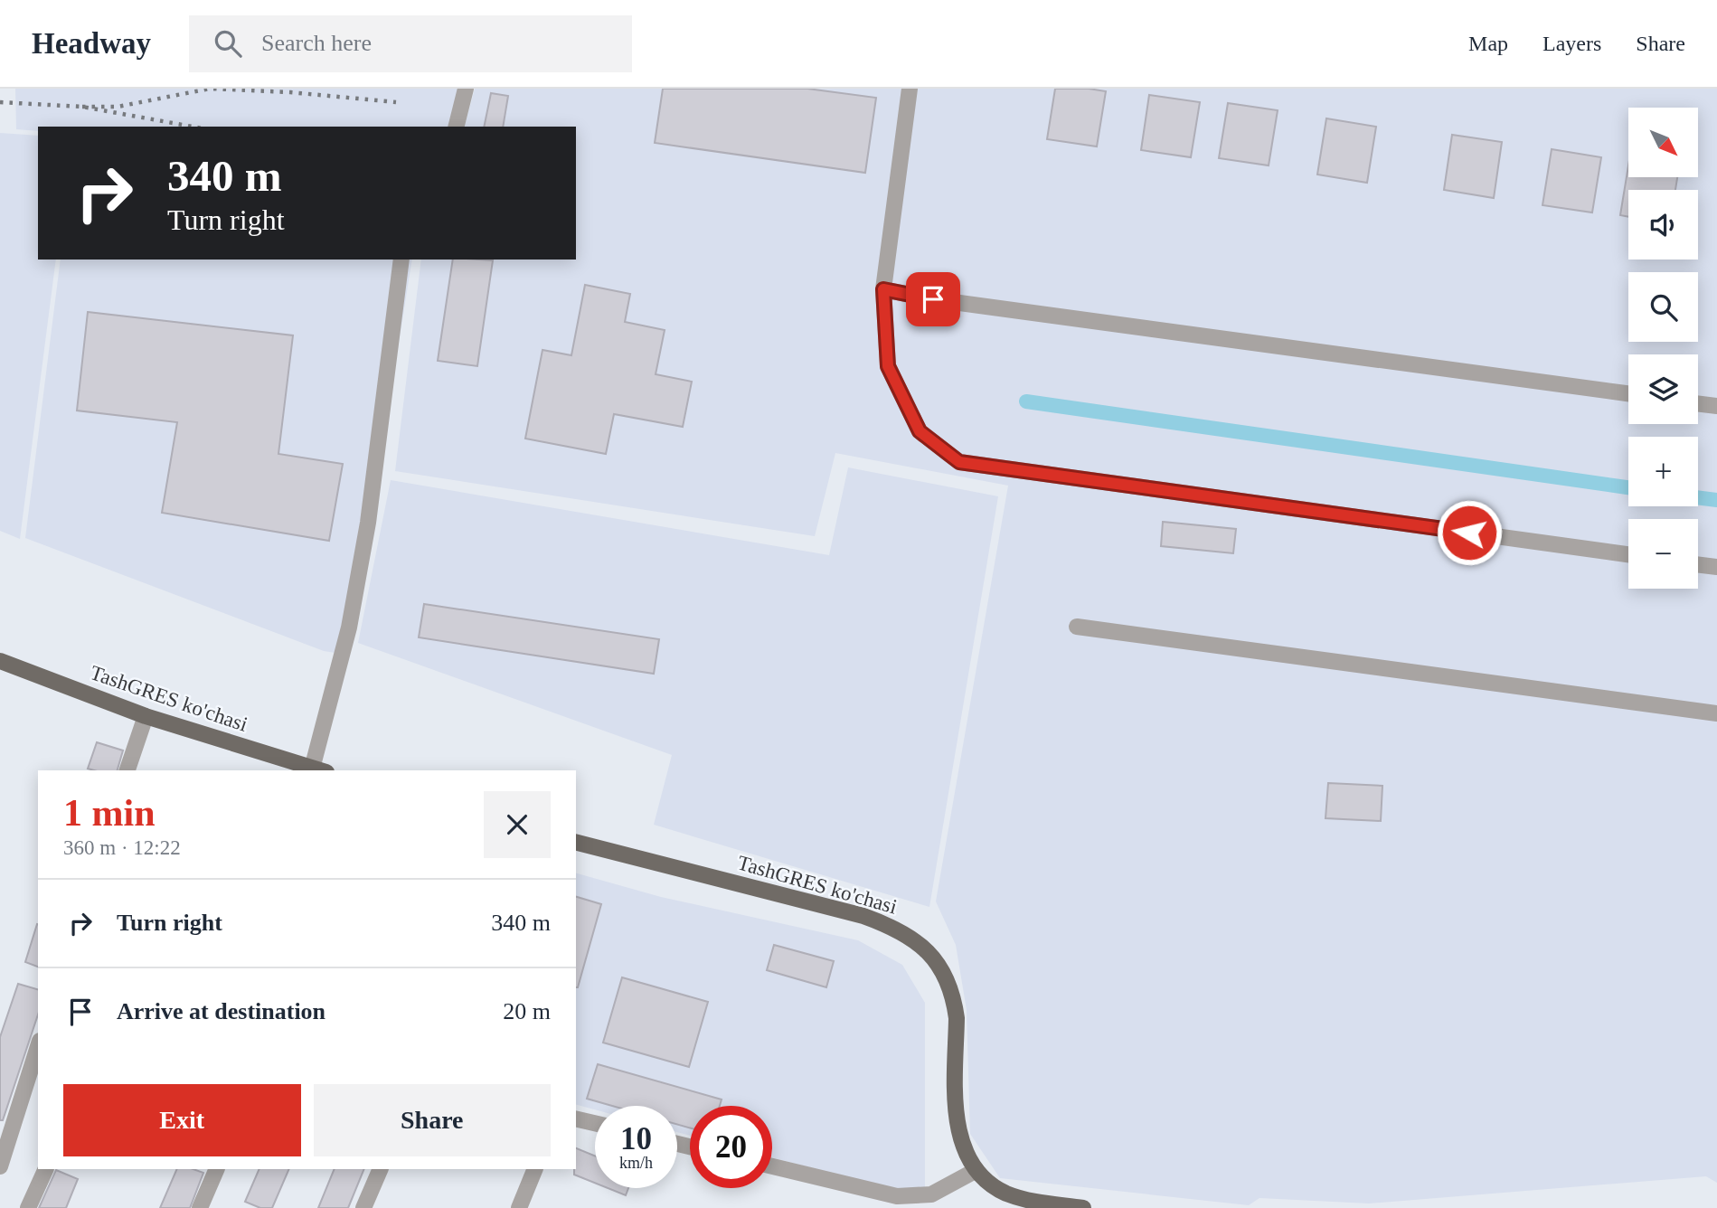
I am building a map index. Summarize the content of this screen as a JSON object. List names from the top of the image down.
{
  "streets": {
    "main road": ["TashGRES ko'chasi"]
  },
  "north": "bottom right",
  "page": {
    "header": "Headway",
    "search": "Search here",
    "nav": ["Map", "Layers", "Share"],
    "map_buttons": ["+", "−"],
    "turn": ["340 m", "Turn right"],
    "heading": ["1 min", "360 m · 12:22"],
    "list": [
      {
        "name": "Turn right",
        "value": "340 m"
      },
      {
        "name": "Arrive at destination",
        "value": "20 m"
      }
    ],
    "buttons": ["Exit", "Share"],
    "speed": "10 km/h",
    "limit": "20"
  }
}
